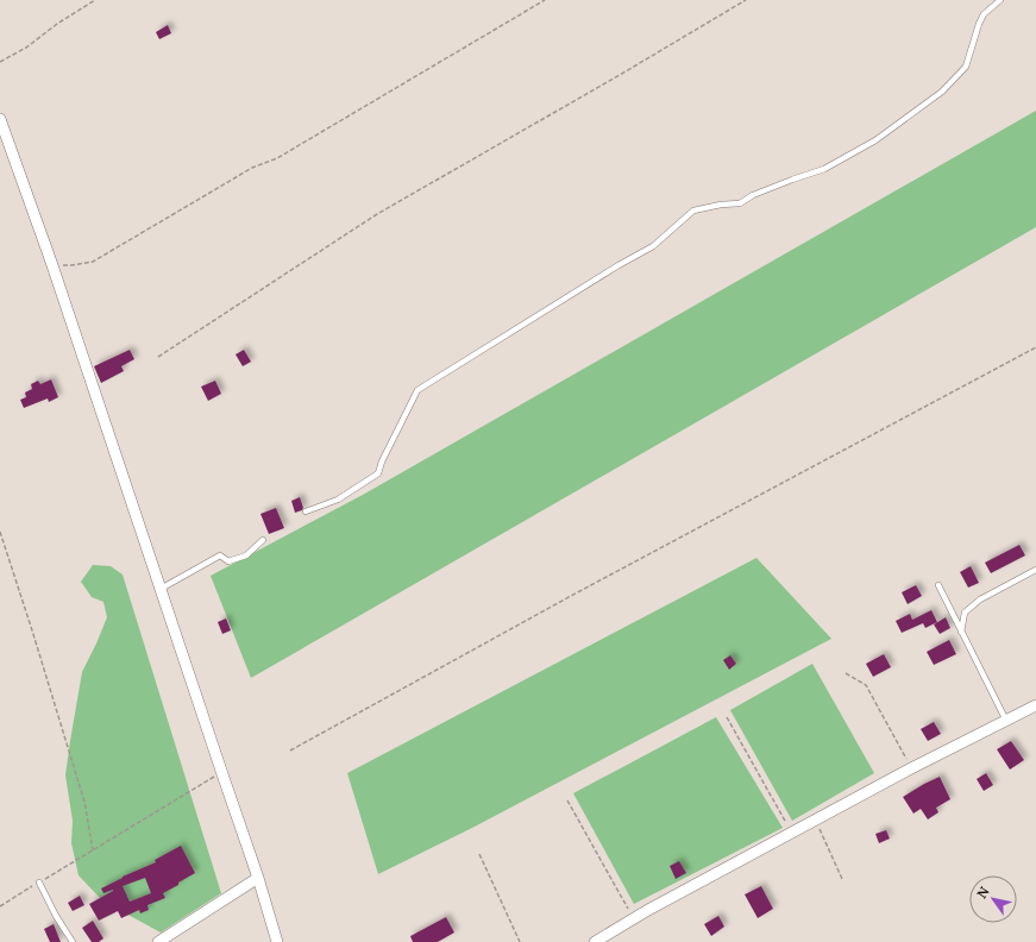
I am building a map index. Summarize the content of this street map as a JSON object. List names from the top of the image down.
{
  "north": "top left"
}
